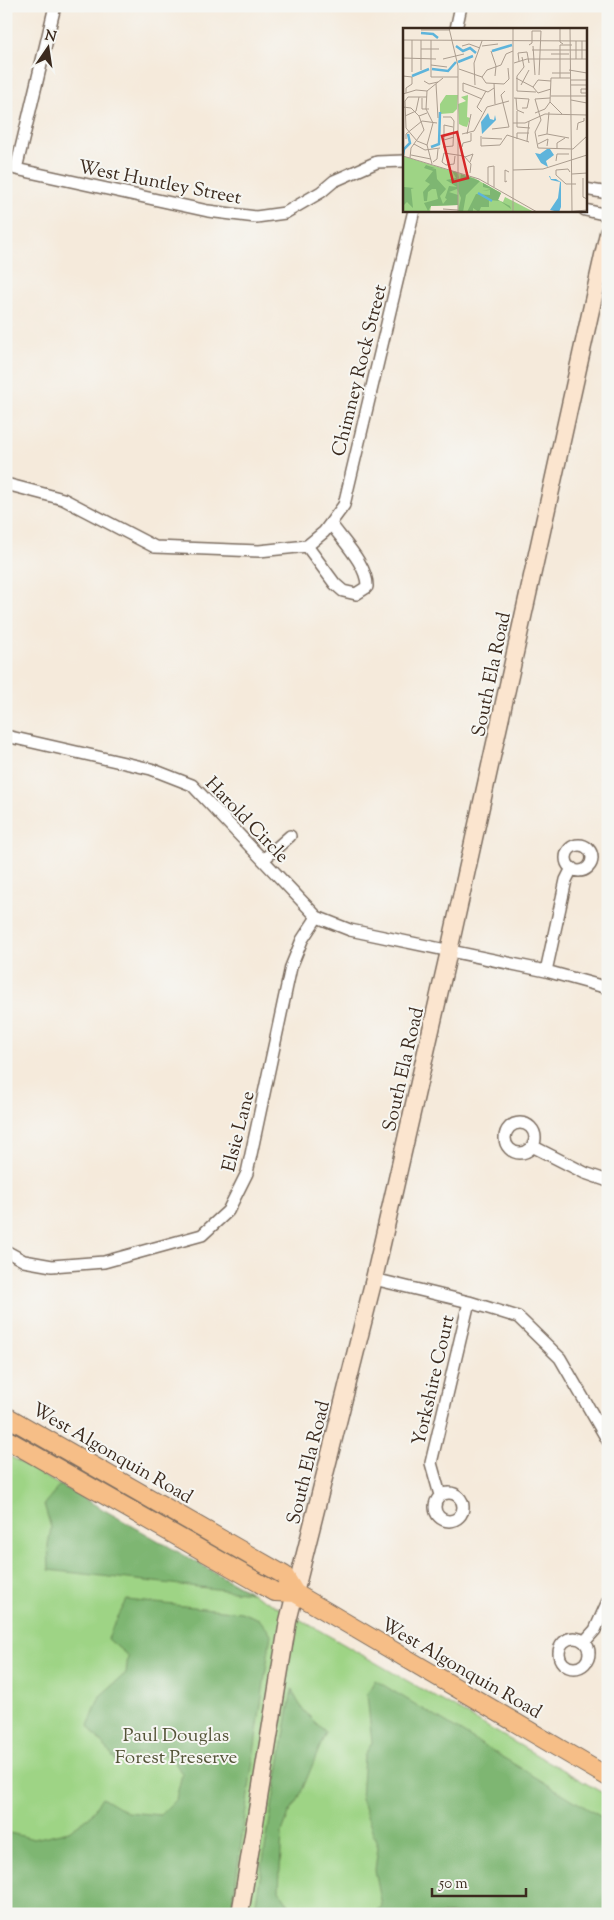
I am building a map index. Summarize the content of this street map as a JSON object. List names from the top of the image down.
{
  "streets": {
    "main road": ["South Ela Road", "West Algonquin Road"],
    "street": [
      "West Huntley Street",
      "Chimney Rock Street",
      "Harold Circle",
      "Elsie Lane",
      "Yorkshire Court"
    ]
  },
  "crossings": [
    ["South Ela Road", "Harold Circle"],
    ["South Ela Road", "West Algonquin Road"],
    ["Harold Circle", "Elsie Lane"]
  ],
  "parks": ["Paul Douglas Forest Preserve"],
  "scale_bar": "50 m",
  "north": "top"
}
